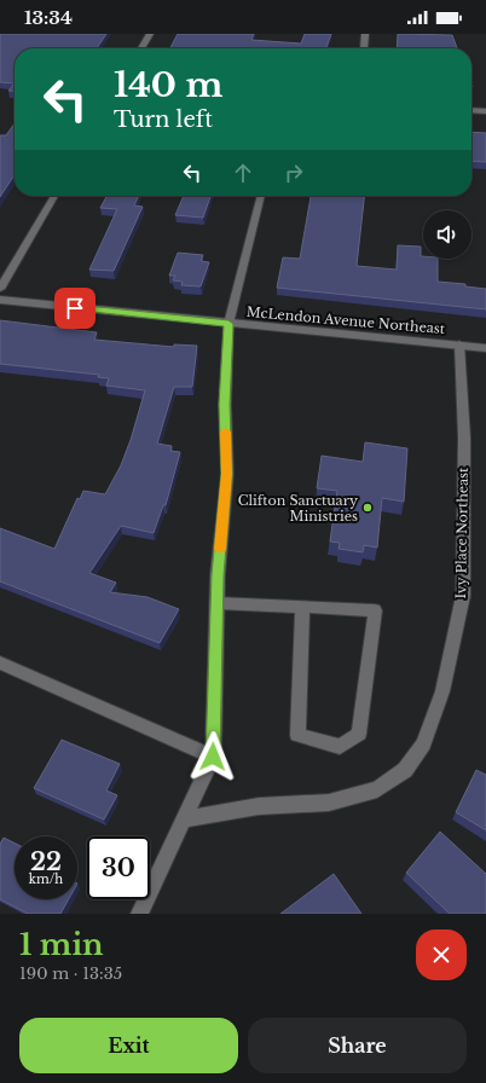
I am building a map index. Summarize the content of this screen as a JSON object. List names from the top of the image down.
{
  "streets": {
    "street": ["McLendon Avenue Northeast", "Ivy Place Northeast"]
  },
  "crossings": [
    ["McLendon Avenue Northeast", "Ivy Place Northeast"]
  ],
  "places": ["Clifton Sanctuary Ministries"],
  "page": {
    "status": "13:34",
    "turn": ["140 m", "Turn left"],
    "speed": "22 km/h",
    "limit": "30",
    "heading": ["1 min", "190 m · 13:35"],
    "buttons": ["Exit", "Share"]
  }
}
